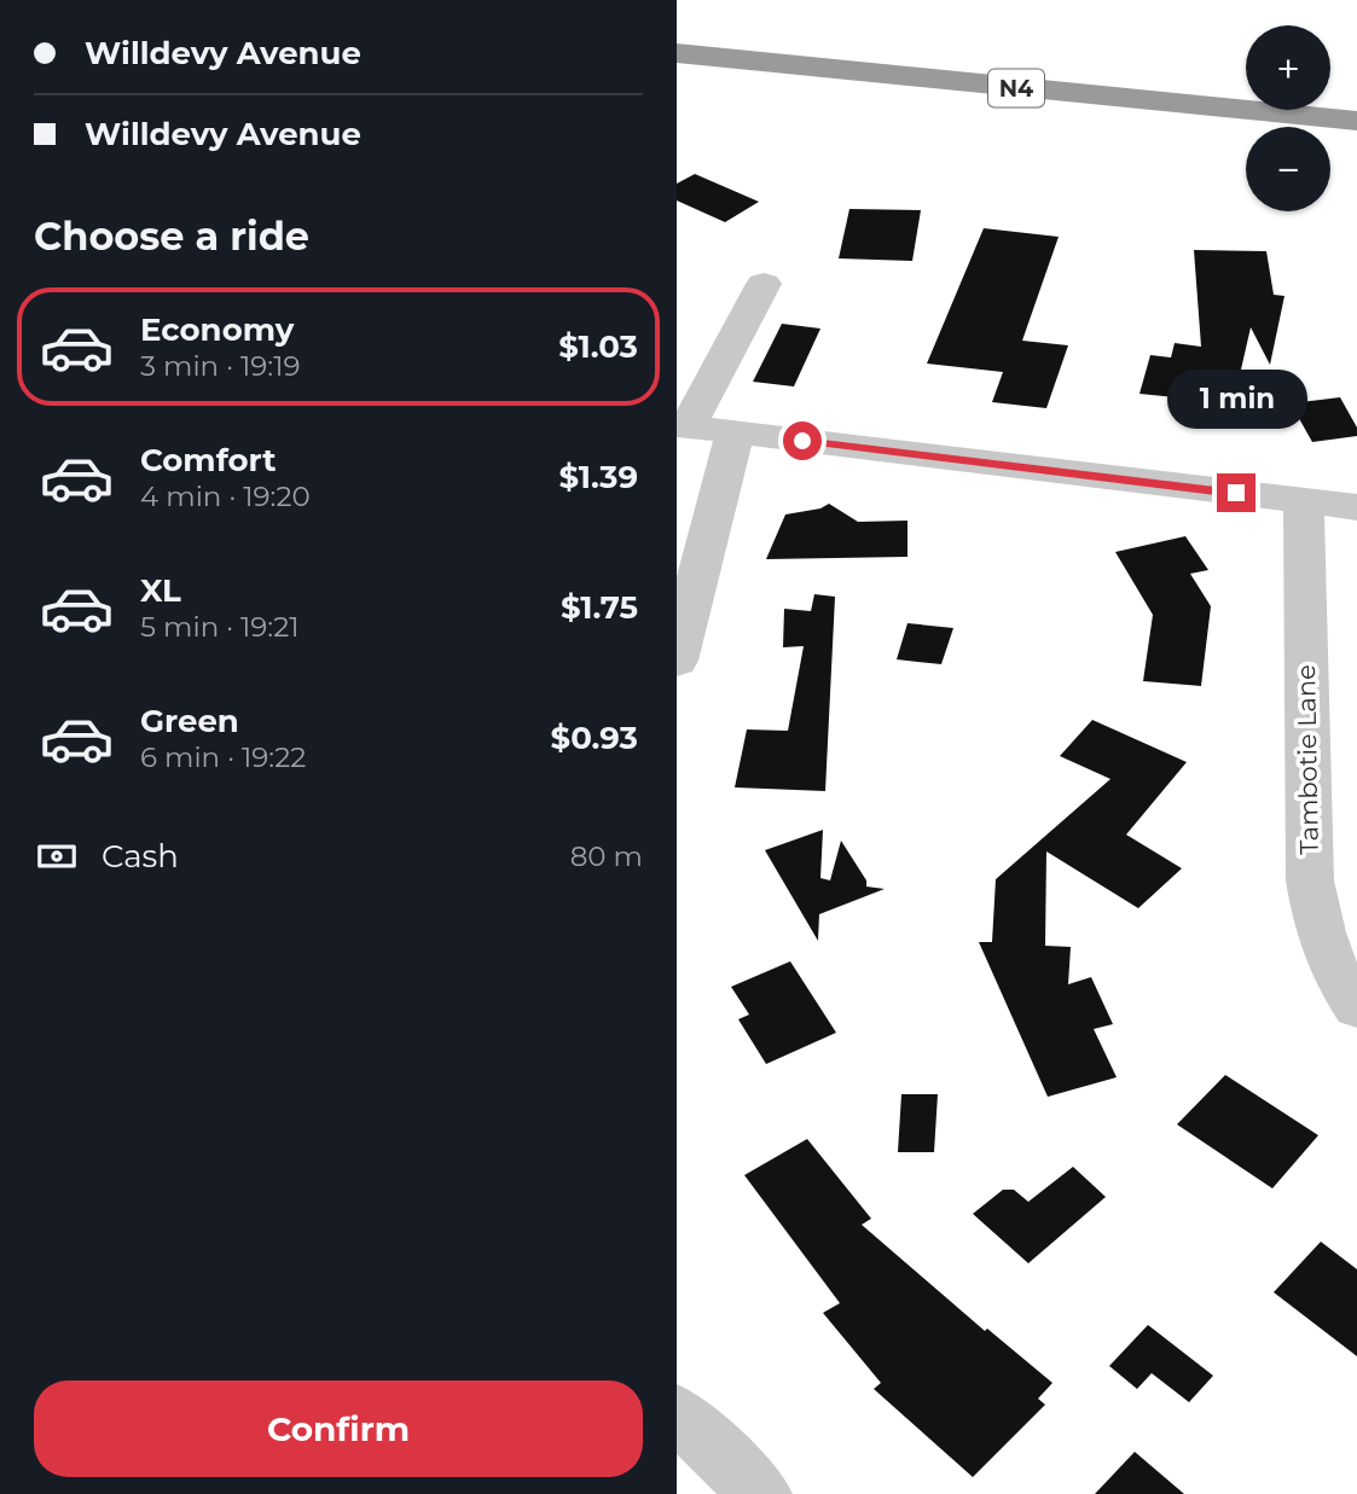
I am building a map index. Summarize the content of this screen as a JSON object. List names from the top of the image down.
{
  "streets": {
    "highway": ["N4"],
    "street": ["Tambotie Lane"]
  },
  "page": {
    "banner": ["Willdevy Avenue", "Willdevy Avenue"],
    "map_buttons": ["+", "−"],
    "heading": "Choose a ride",
    "list": [
      {
        "name": "Economy",
        "note": "3 min · 19:19",
        "value": "$1.03"
      },
      {
        "name": "Comfort",
        "note": "4 min · 19:20",
        "value": "$1.39"
      },
      {
        "name": "XL",
        "note": "5 min · 19:21",
        "value": "$1.75"
      },
      {
        "name": "Green",
        "note": "6 min · 19:22",
        "value": "$0.93"
      }
    ],
    "bubble": "1 min",
    "pay": ["Cash", "80 m"],
    "buttons": "Confirm"
  }
}
